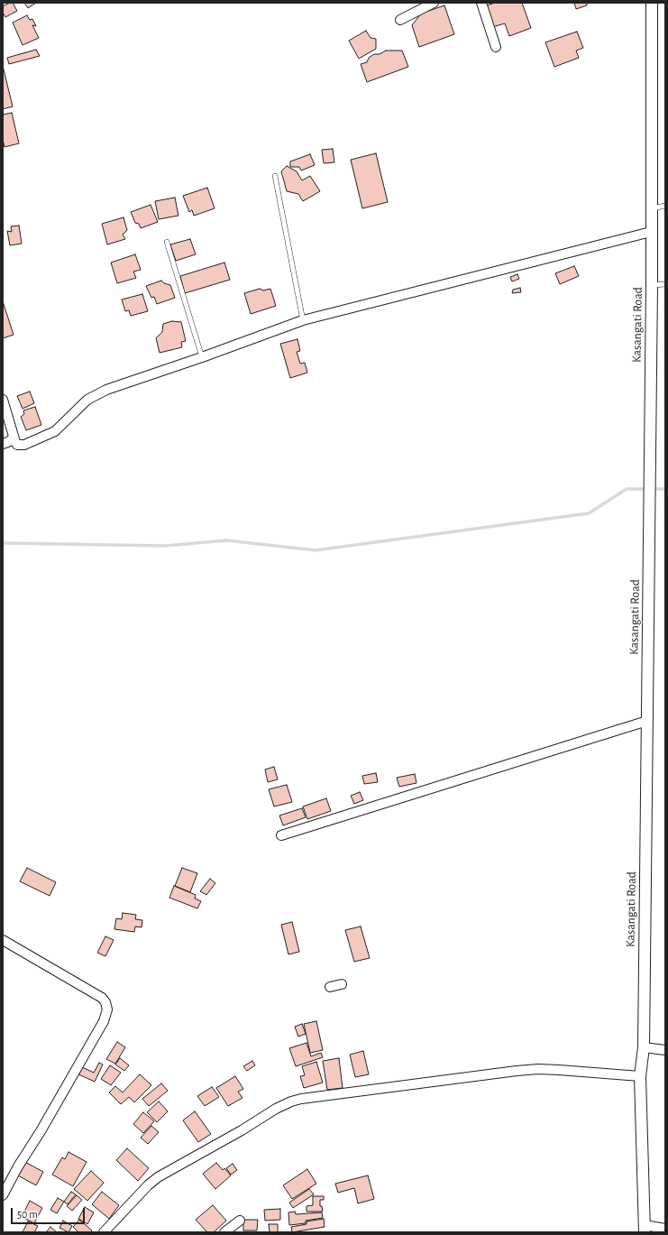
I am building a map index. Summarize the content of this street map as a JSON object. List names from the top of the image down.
{
  "streets": {
    "street": ["Kasangati Road"]
  },
  "scale_bar": "50 m"
}
